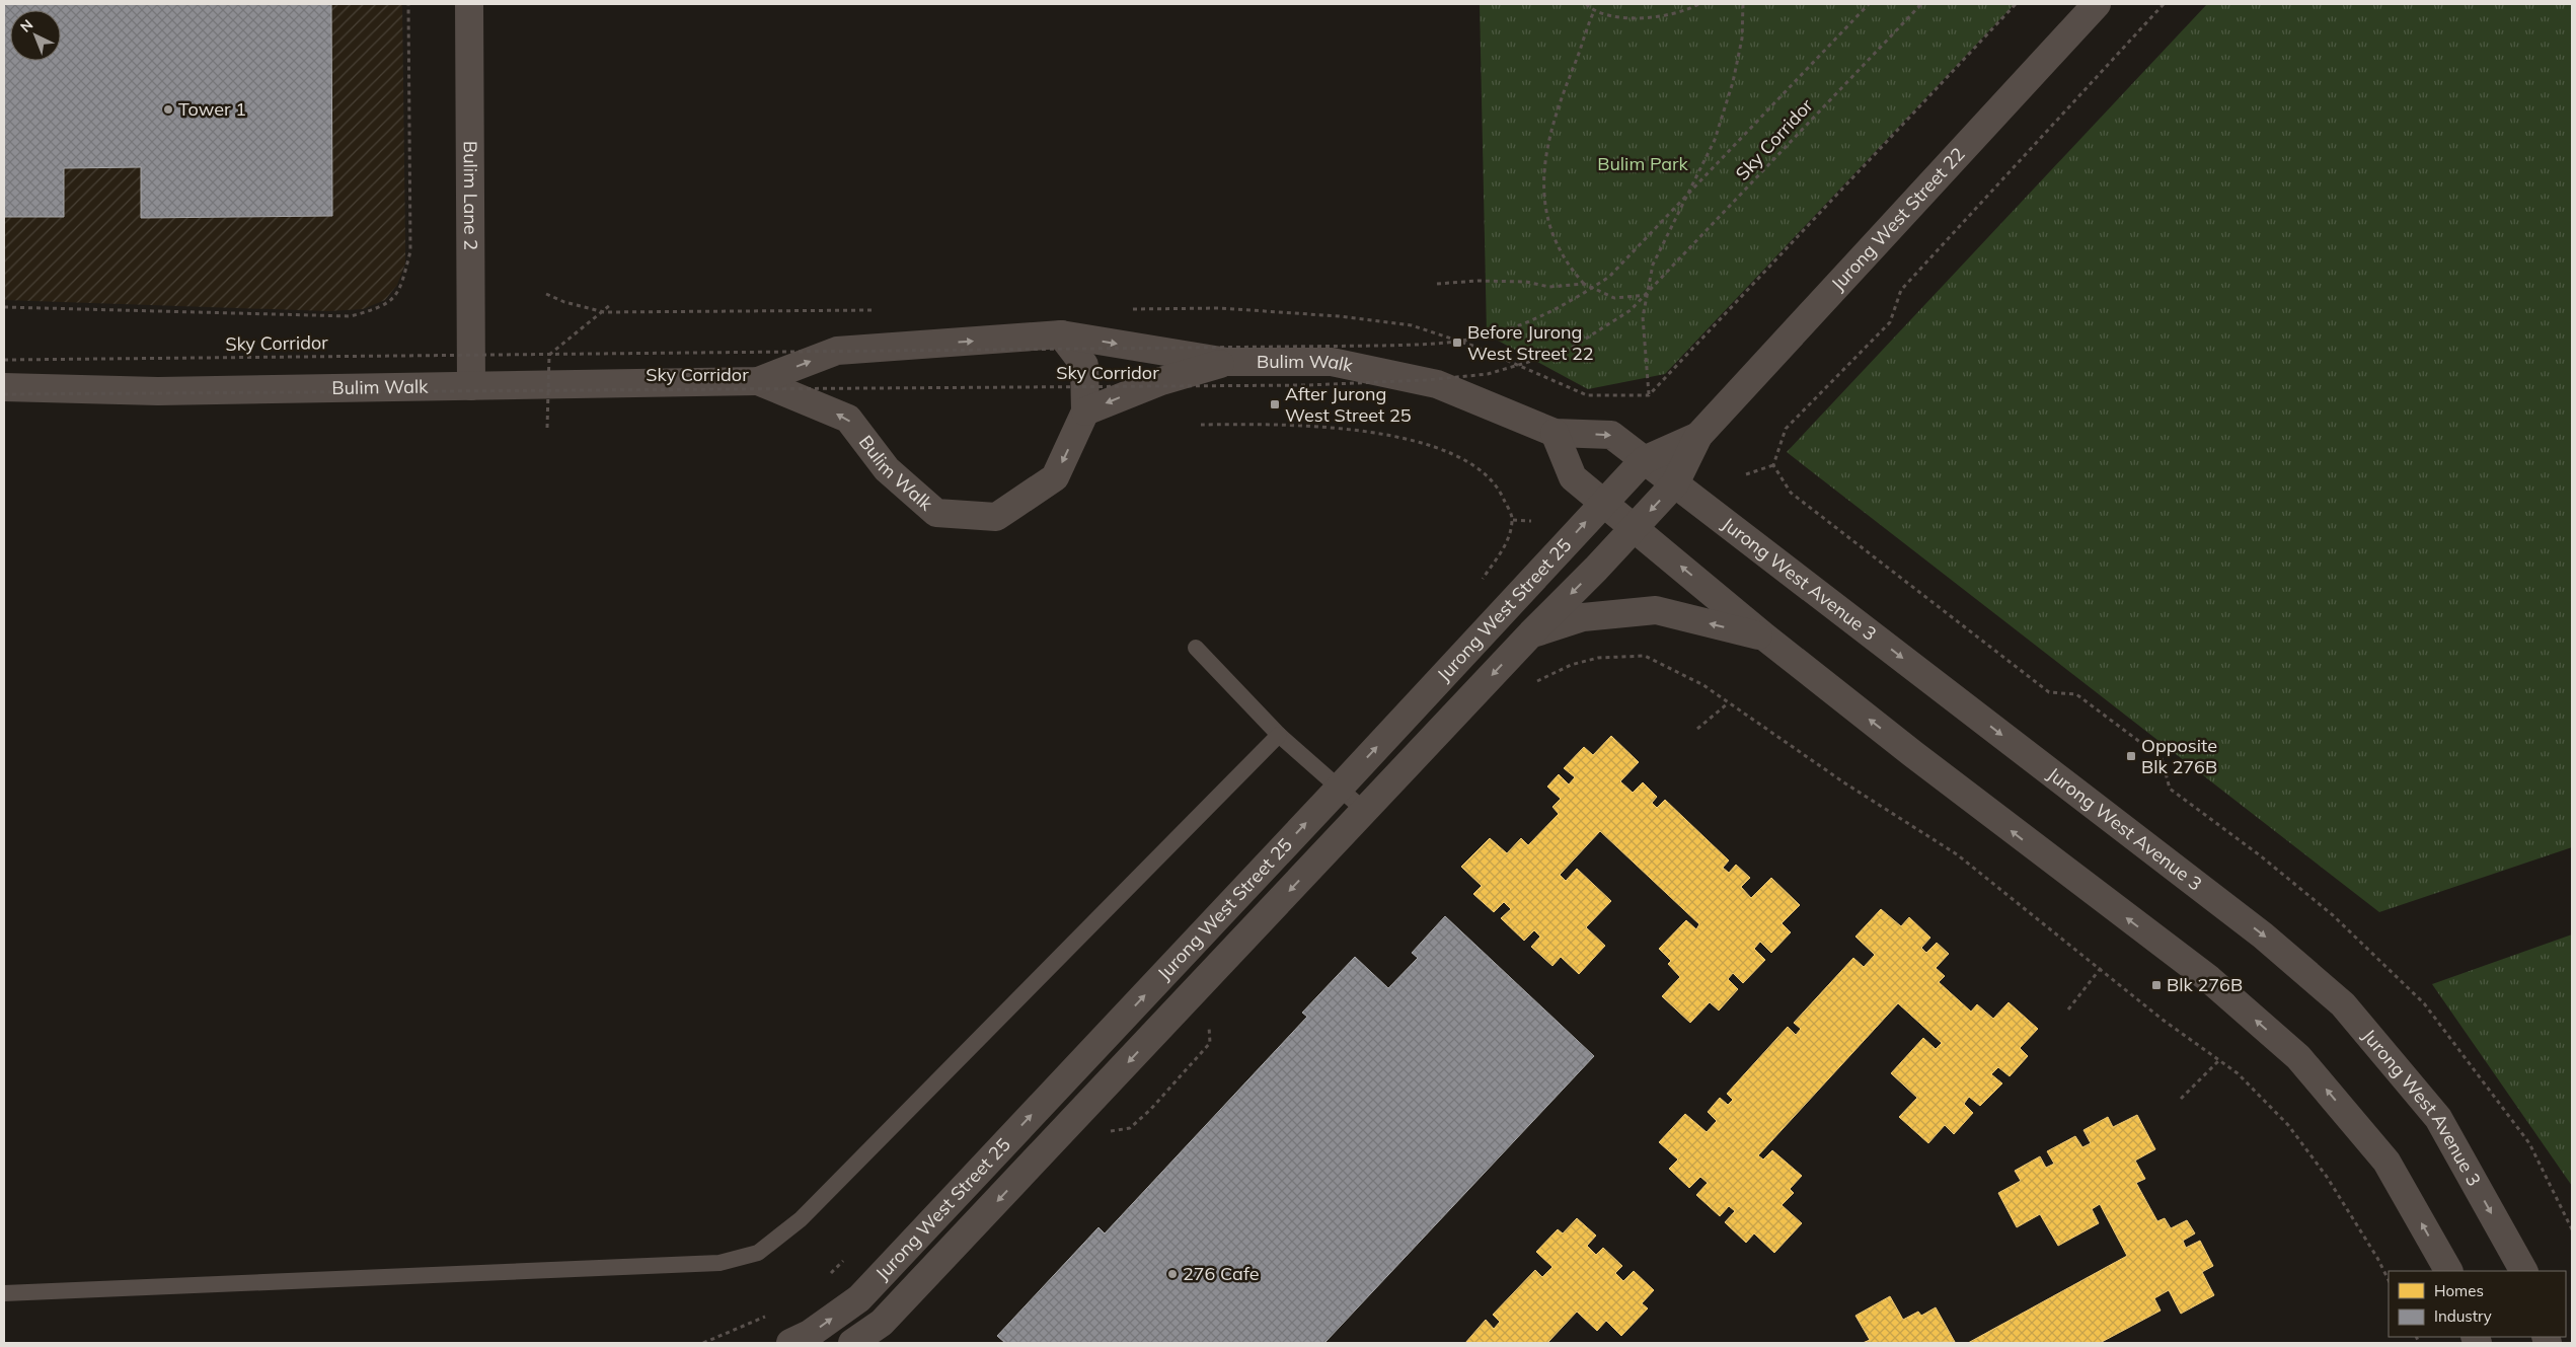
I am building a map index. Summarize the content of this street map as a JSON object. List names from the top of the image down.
{
  "streets": {
    "street": [
      "Bulim Lane 2",
      "Jurong West Street 22",
      "Bulim Walk",
      "Jurong West Avenue 3",
      "Jurong West Street 25"
    ],
    "path": ["Sky Corridor"]
  },
  "crossings": [
    ["Bulim Lane 2", "Bulim Walk"],
    ["Jurong West Street 22", "Bulim Walk"],
    ["Jurong West Street 22", "Jurong West Avenue 3"],
    ["Jurong West Street 22", "Jurong West Street 25"],
    ["Bulim Walk", "Jurong West Avenue 3"],
    ["Bulim Walk", "Jurong West Street 25"],
    ["Jurong West Avenue 3", "Jurong West Street 25"]
  ],
  "parks": ["Bulim Park"],
  "places": {
    "other": ["Tower 1", "276 Cafe"],
    "transit": [
      "Before Jurong West Street 22",
      "After Jurong West Street 25",
      "Opposite Blk 276B",
      "Blk 276B"
    ]
  },
  "legend": ["Homes", "Industry"],
  "north": "top left"
}
